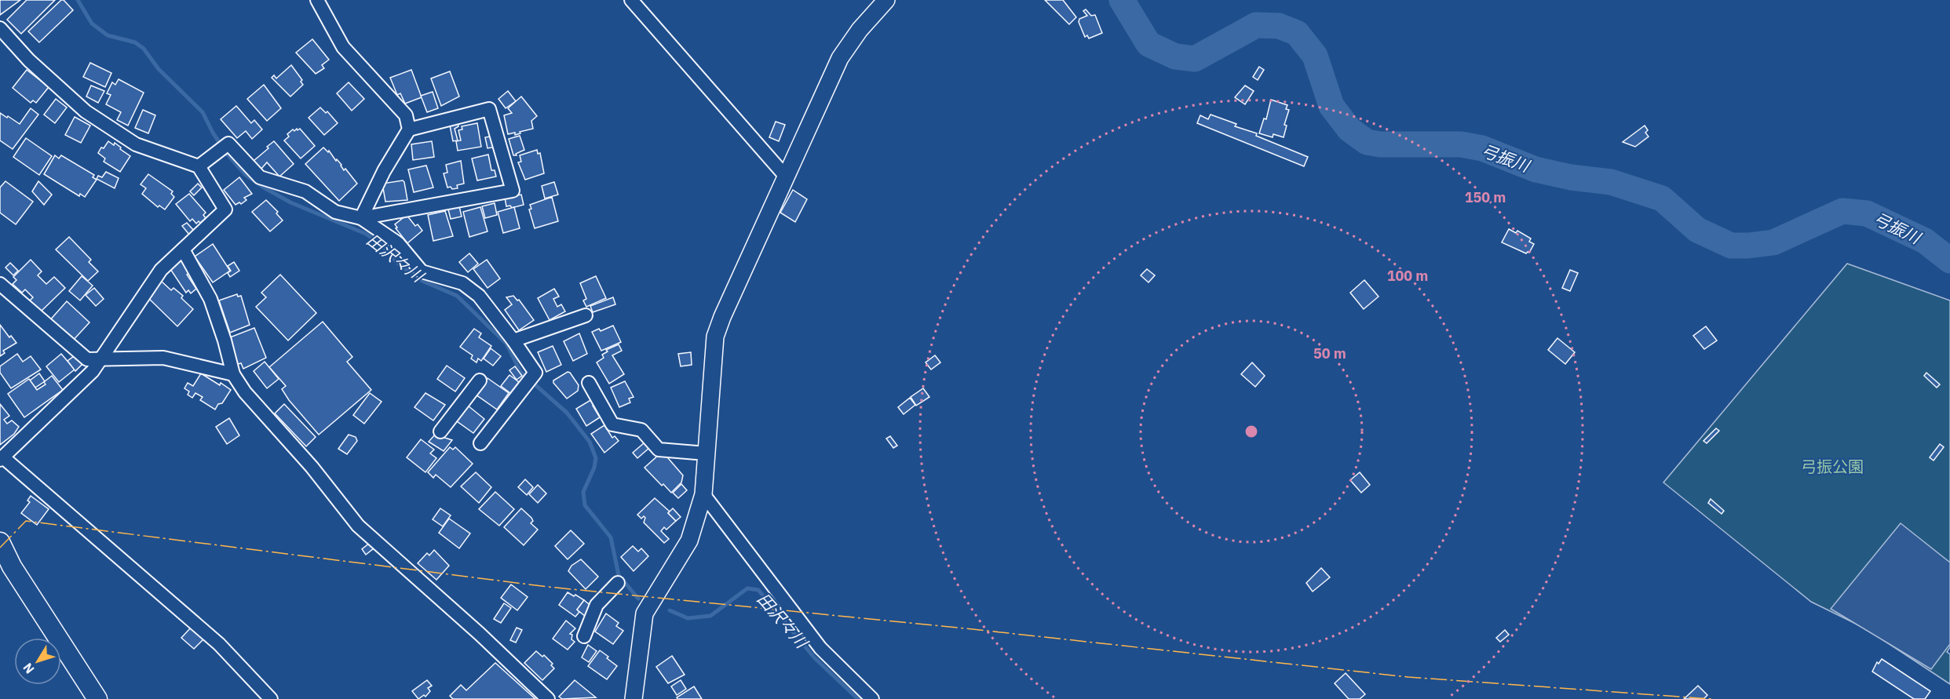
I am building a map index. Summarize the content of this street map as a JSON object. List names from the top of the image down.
{
  "water": ["弓振川", "田沢々川"],
  "parks": ["弓振公園"],
  "north": "bottom left",
  "rings": ["150 m", "100 m", "50 m"]
}
